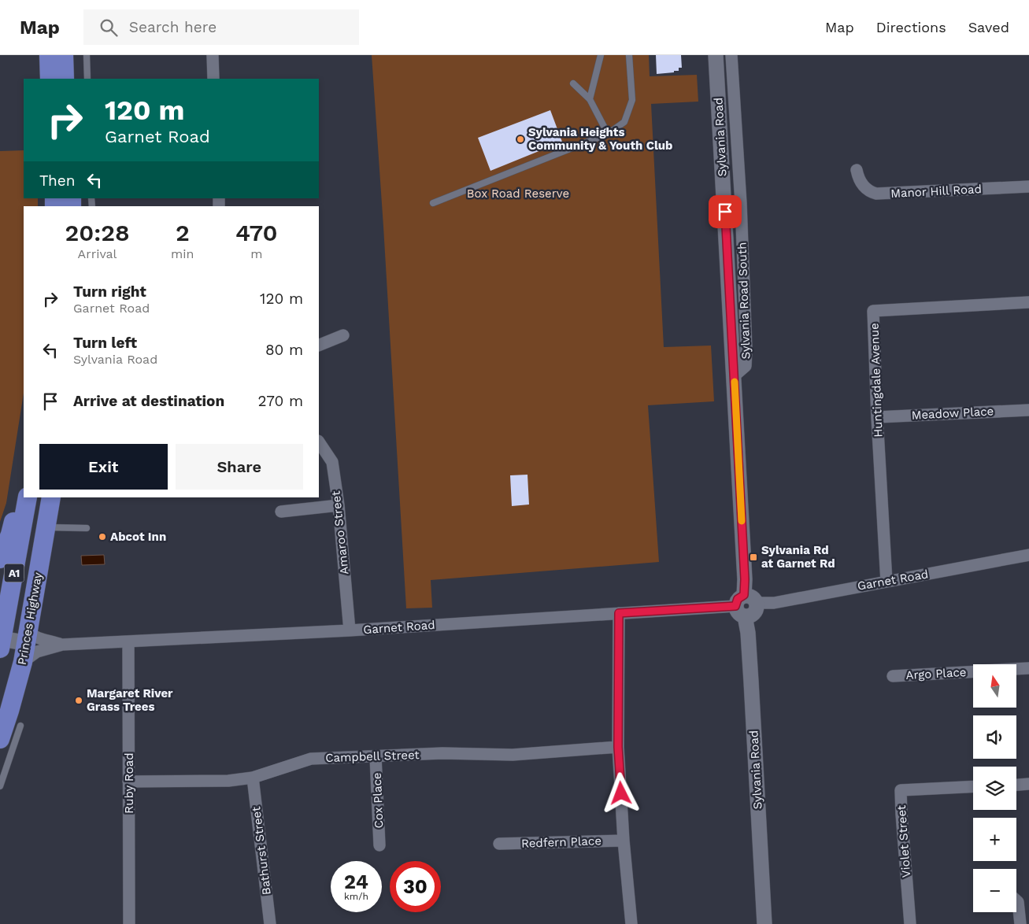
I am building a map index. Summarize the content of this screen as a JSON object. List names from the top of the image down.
{
  "streets": {
    "highway": ["A1", "Princes Highway"],
    "street": [
      "Sylvania Road",
      "Manor Hill Road",
      "Sylvania Road South",
      "Huntingdale Avenue",
      "Meadow Place",
      "Amaroo Street",
      "Garnet Road",
      "Argo Place",
      "Campbell Street",
      "Ruby Road",
      "Cox Place",
      "Violet Street",
      "Redfern Place",
      "Bathurst Street"
    ]
  },
  "crossings": [
    ["Sylvania Road", "Sylvania Road South"],
    ["Sylvania Road", "Garnet Road"],
    ["Huntingdale Avenue", "Meadow Place"],
    ["Huntingdale Avenue", "Garnet Road"],
    ["Amaroo Street", "Garnet Road"],
    ["Garnet Road", "Princes Highway"],
    ["Garnet Road", "Ruby Road"],
    ["Campbell Street", "Ruby Road"],
    ["Campbell Street", "Cox Place"],
    ["Campbell Street", "Bathurst Street"]
  ],
  "parks": ["Box Road Reserve"],
  "places": {
    "other": ["Sylvania Heights Community & Youth Club", "Abcot Inn", "Margaret River Grass Trees"],
    "transit": ["Sylvania Rd at Garnet Rd"]
  },
  "north": "top",
  "page": {
    "header": "Map",
    "search": "Search here",
    "nav": ["Map", "Directions", "Saved"],
    "turn": ["120 m", "Garnet Road"],
    "then": "Then",
    "eta": [
      "20:28",
      "Arrival",
      "2",
      "min",
      "470",
      "m"
    ],
    "list": [
      {
        "name": "Turn right",
        "note": "Garnet Road",
        "value": "120 m"
      },
      {
        "name": "Turn left",
        "note": "Sylvania Road",
        "value": "80 m"
      },
      {
        "name": "Arrive at destination",
        "value": "270 m"
      }
    ],
    "buttons": ["Exit", "Share"],
    "map_buttons": ["+", "−"],
    "speed": "24 km/h",
    "limit": "30"
  }
}
